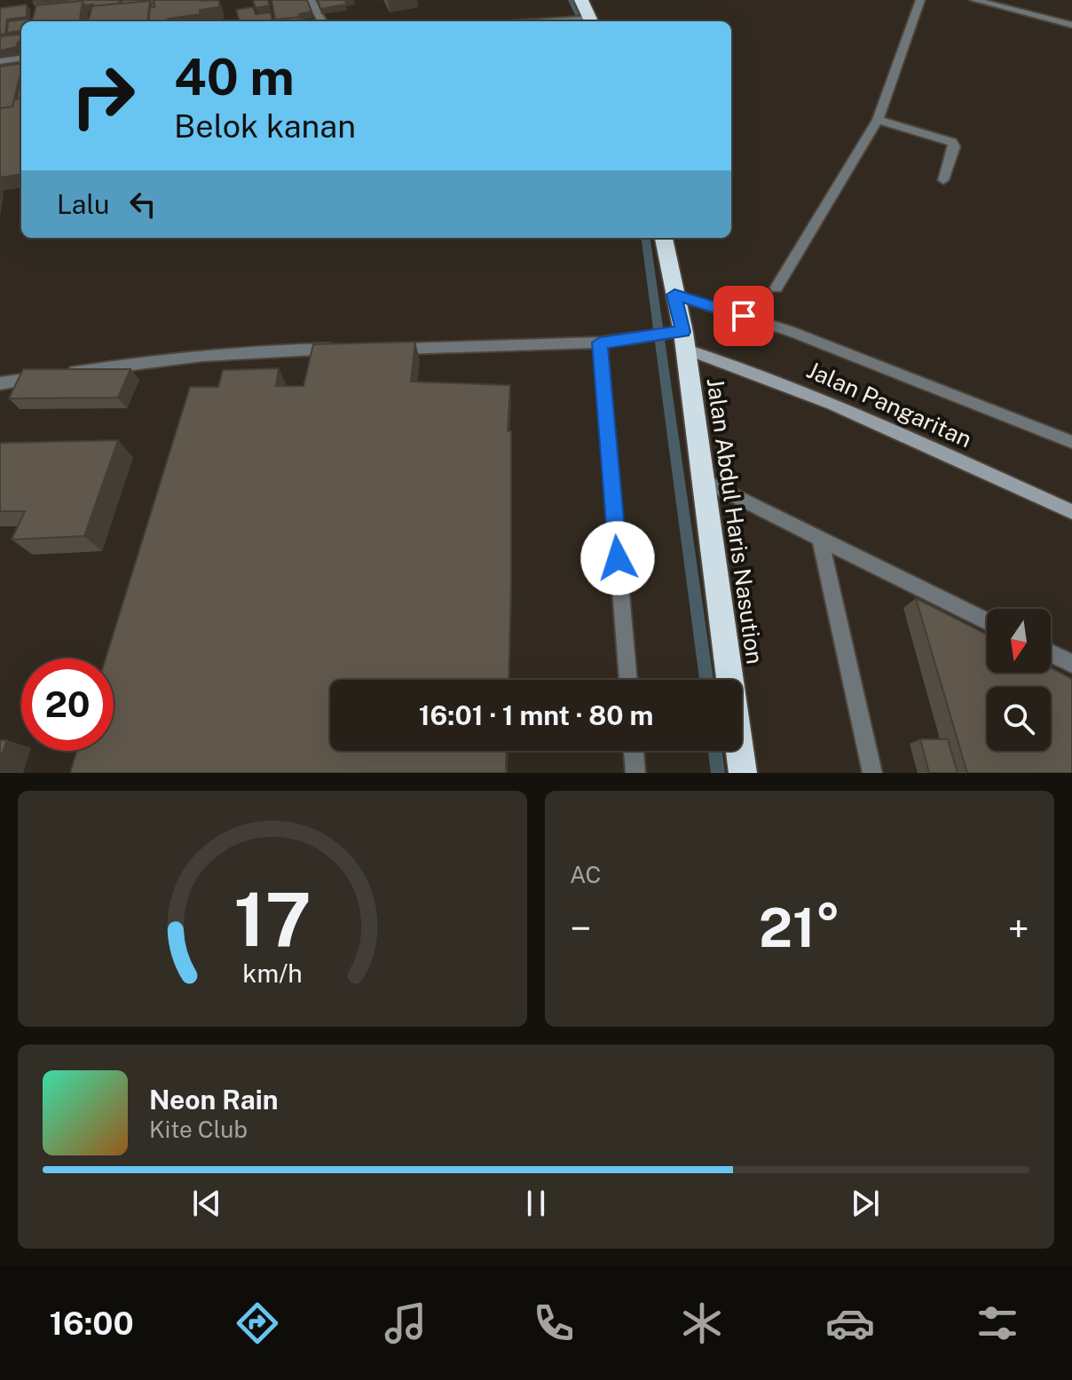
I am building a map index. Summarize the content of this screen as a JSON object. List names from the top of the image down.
{
  "streets": {
    "highway": ["Jalan Abdul Haris Nasution"],
    "street": ["Jalan Pangaritan"]
  },
  "crossings": [
    ["Jalan Pangaritan", "Jalan Abdul Haris Nasution"]
  ],
  "north": "bottom",
  "page": {
    "turn": ["40 m", "Belok kanan"],
    "then": "Lalu",
    "limit": "20",
    "trip": "16:01 · 1 mnt · 80 m",
    "tile": "AC",
    "heat": ["−", "21°", "+"],
    "song": ["Neon Rain", "Kite Club"],
    "tabs": "16:00",
    "gauge": ["17", "km/h"]
  }
}
